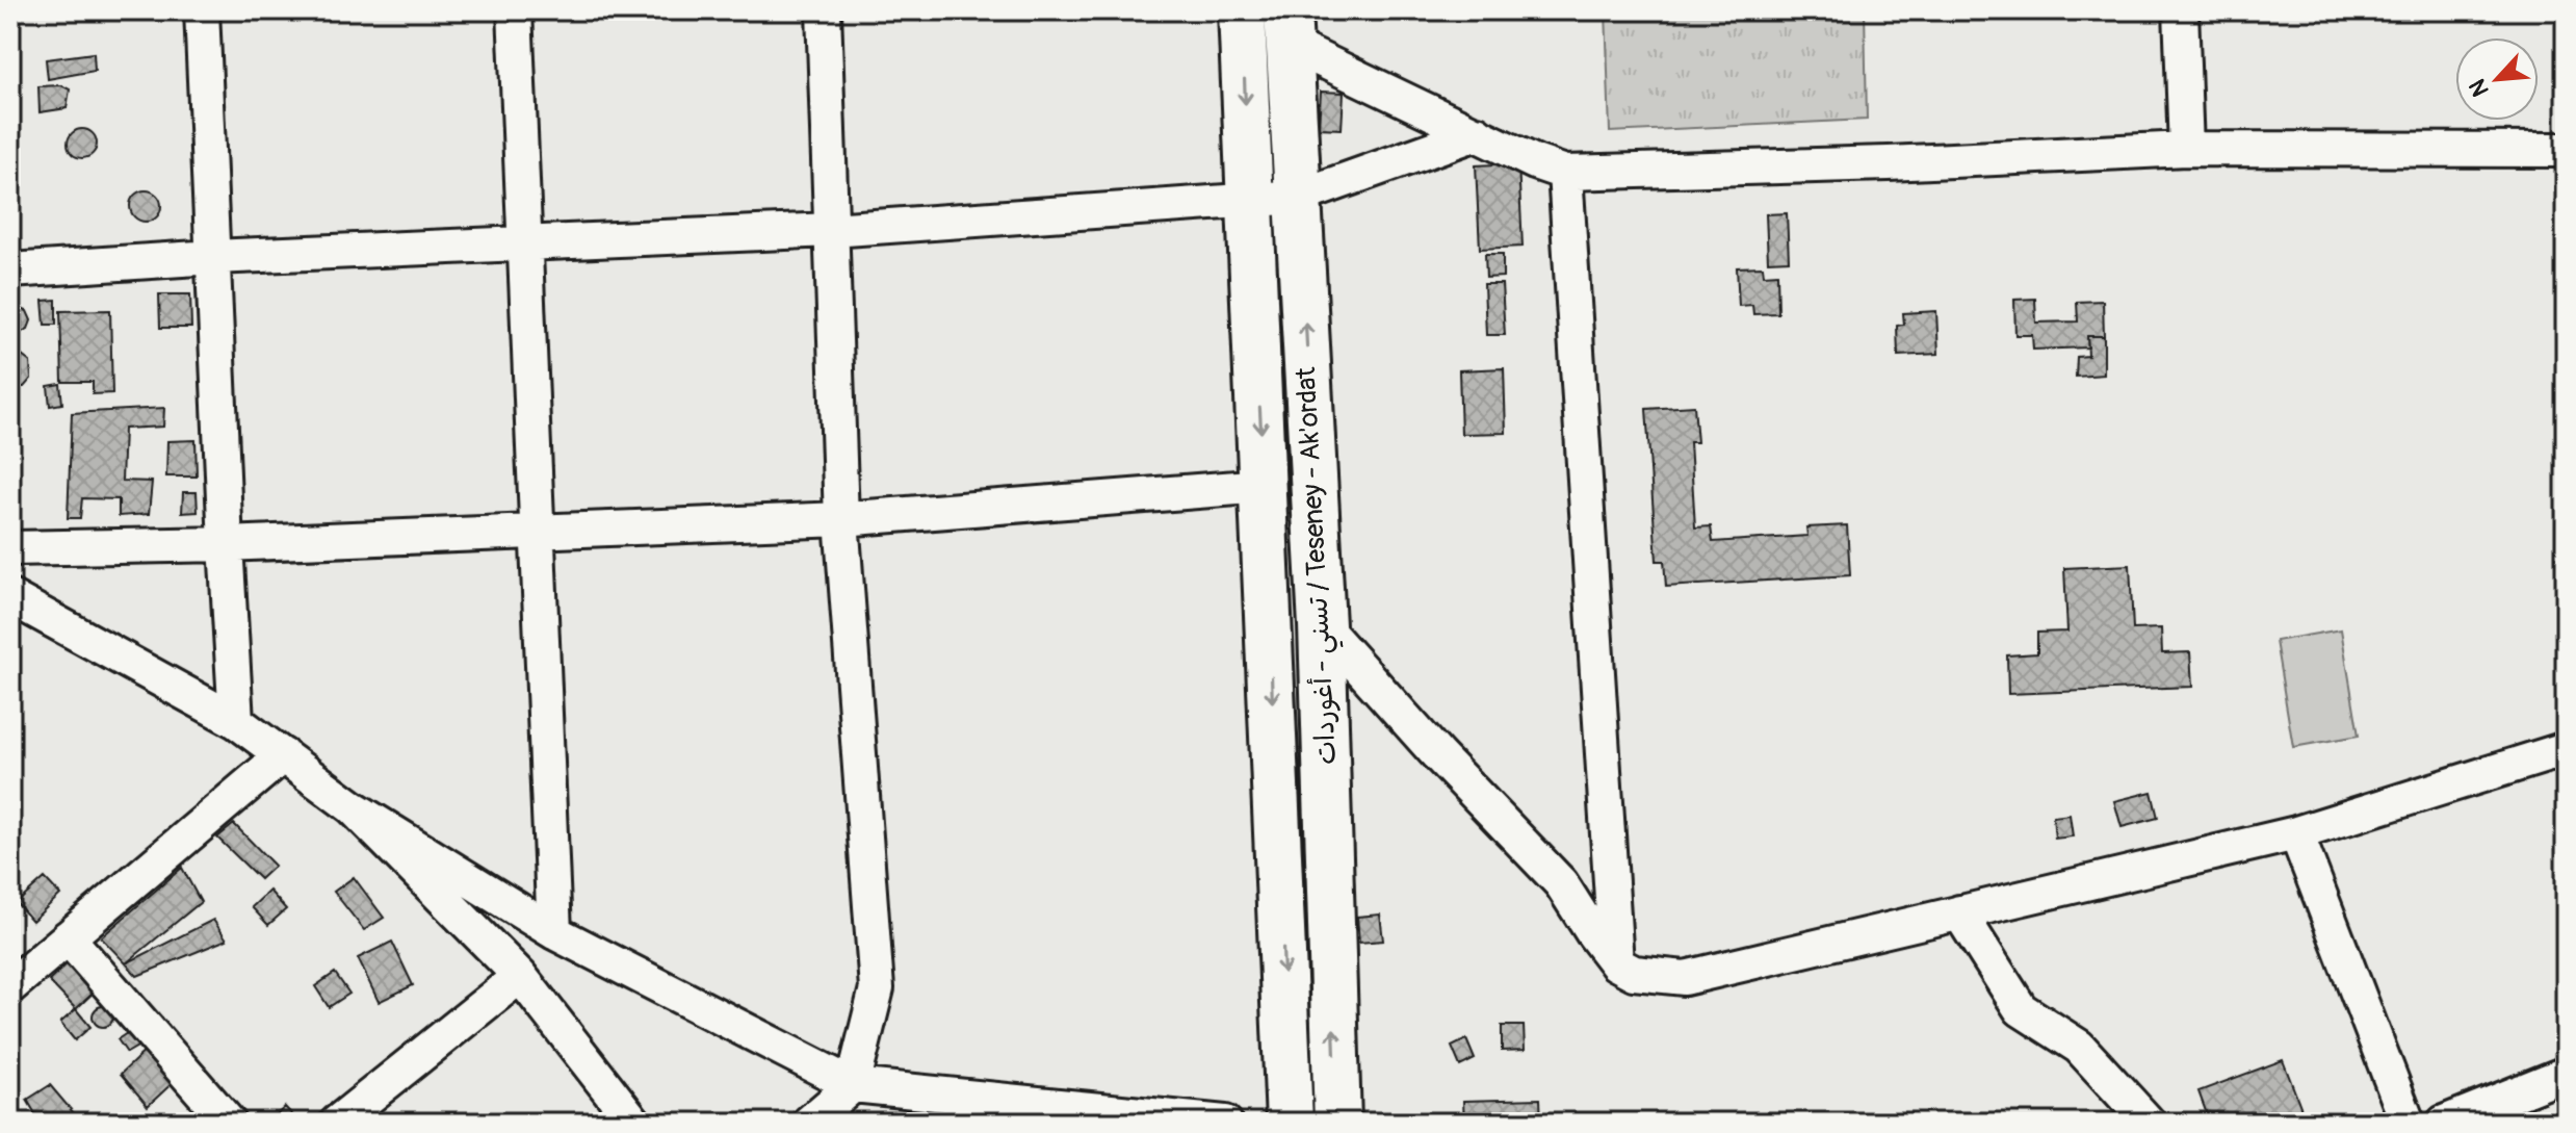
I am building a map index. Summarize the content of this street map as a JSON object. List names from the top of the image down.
{
  "streets": {
    "main road": ["تسني - أغوردات / Teseney - Ak'ordat"]
  },
  "north": "bottom left"
}
